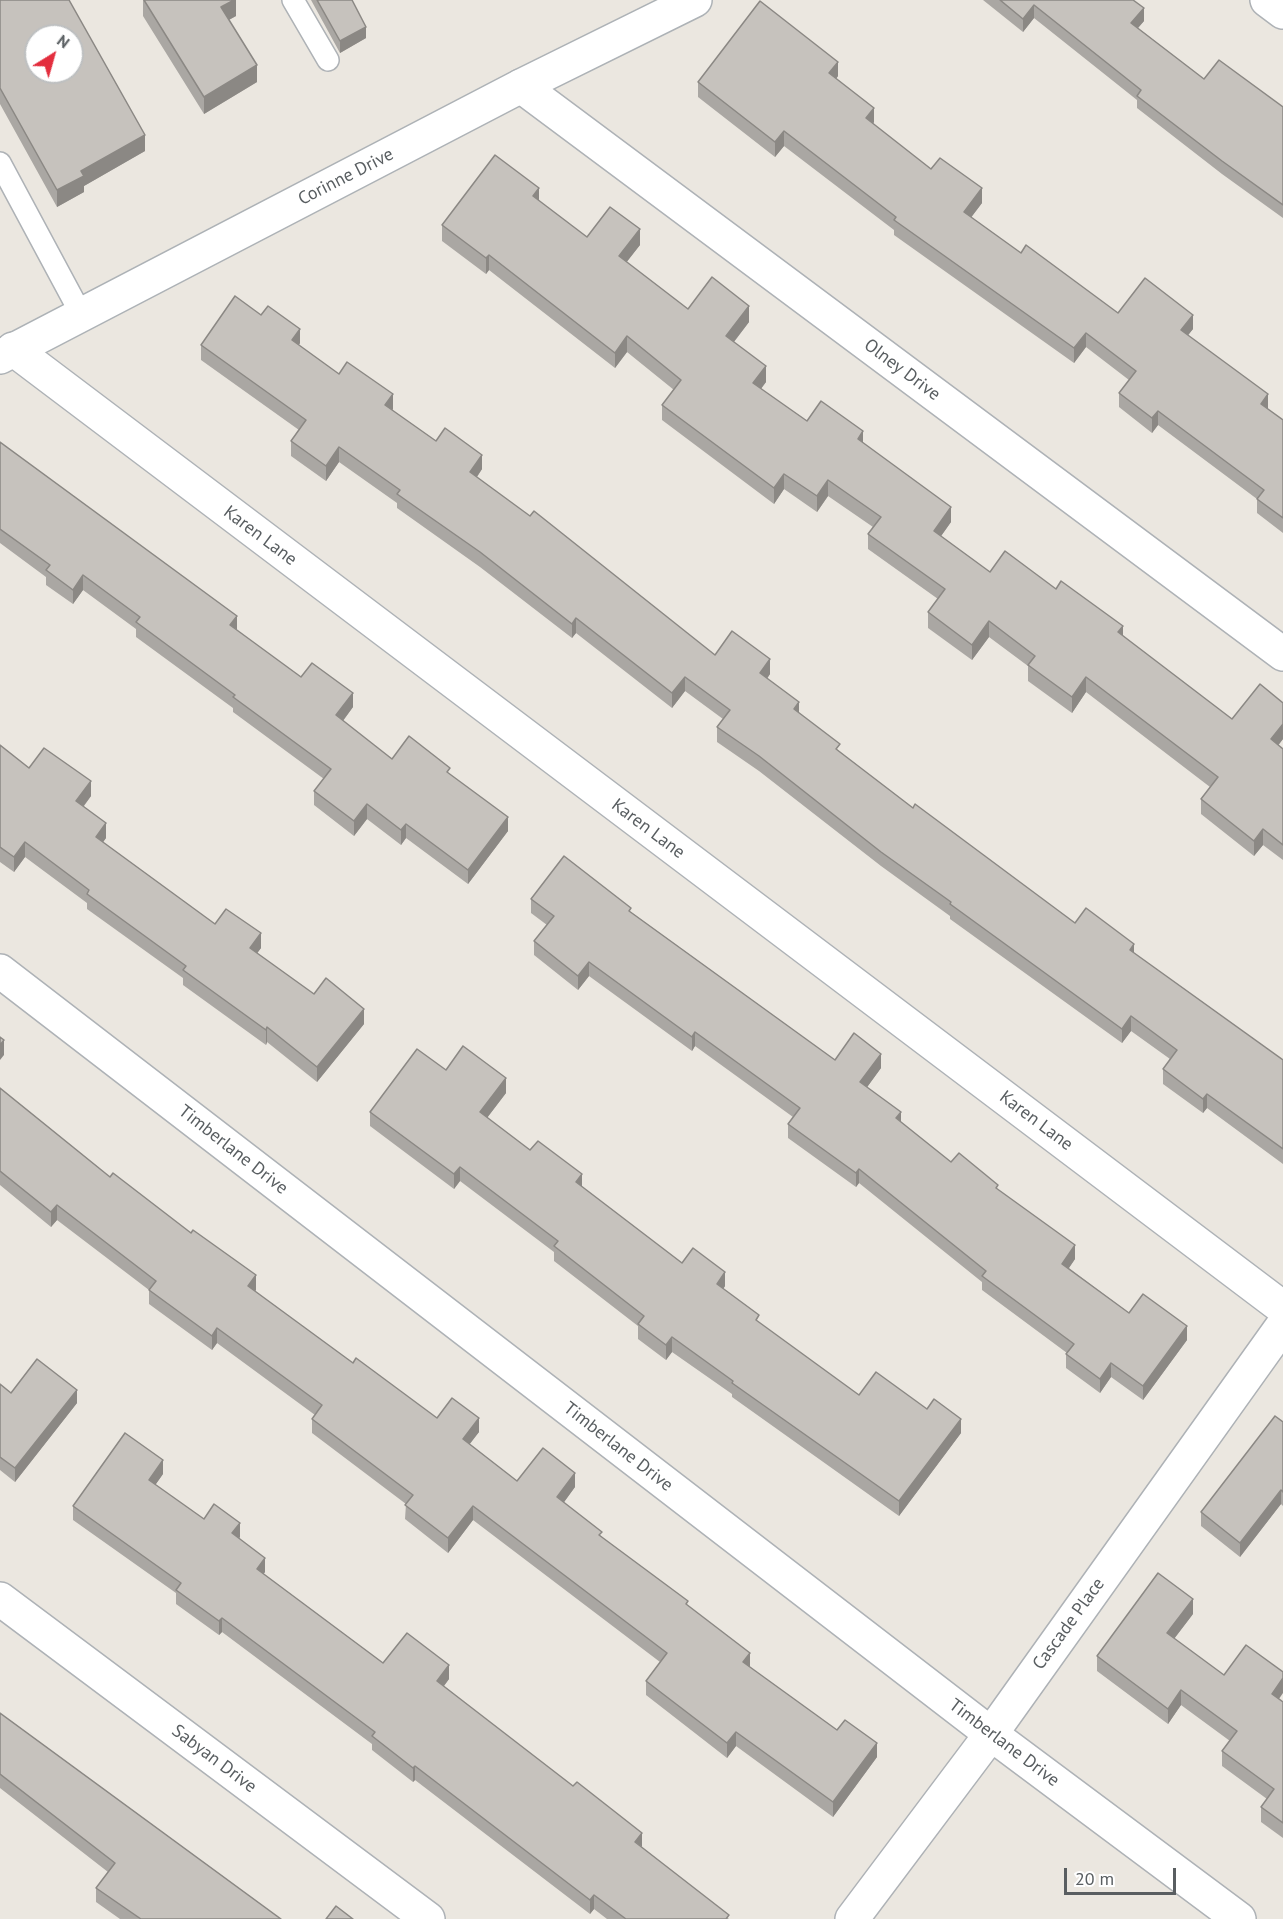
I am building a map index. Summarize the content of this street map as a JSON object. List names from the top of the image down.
{
  "streets": {
    "street": [
      "Corinne Drive",
      "Olney Drive",
      "Karen Lane",
      "Timberlane Drive",
      "Cascade Place",
      "Sabyan Drive"
    ]
  },
  "crossings": [
    ["Corinne Drive", "Olney Drive"],
    ["Corinne Drive", "Karen Lane"],
    ["Timberlane Drive", "Cascade Place"]
  ],
  "scale_bar": "20 m",
  "north": "top right"
}
